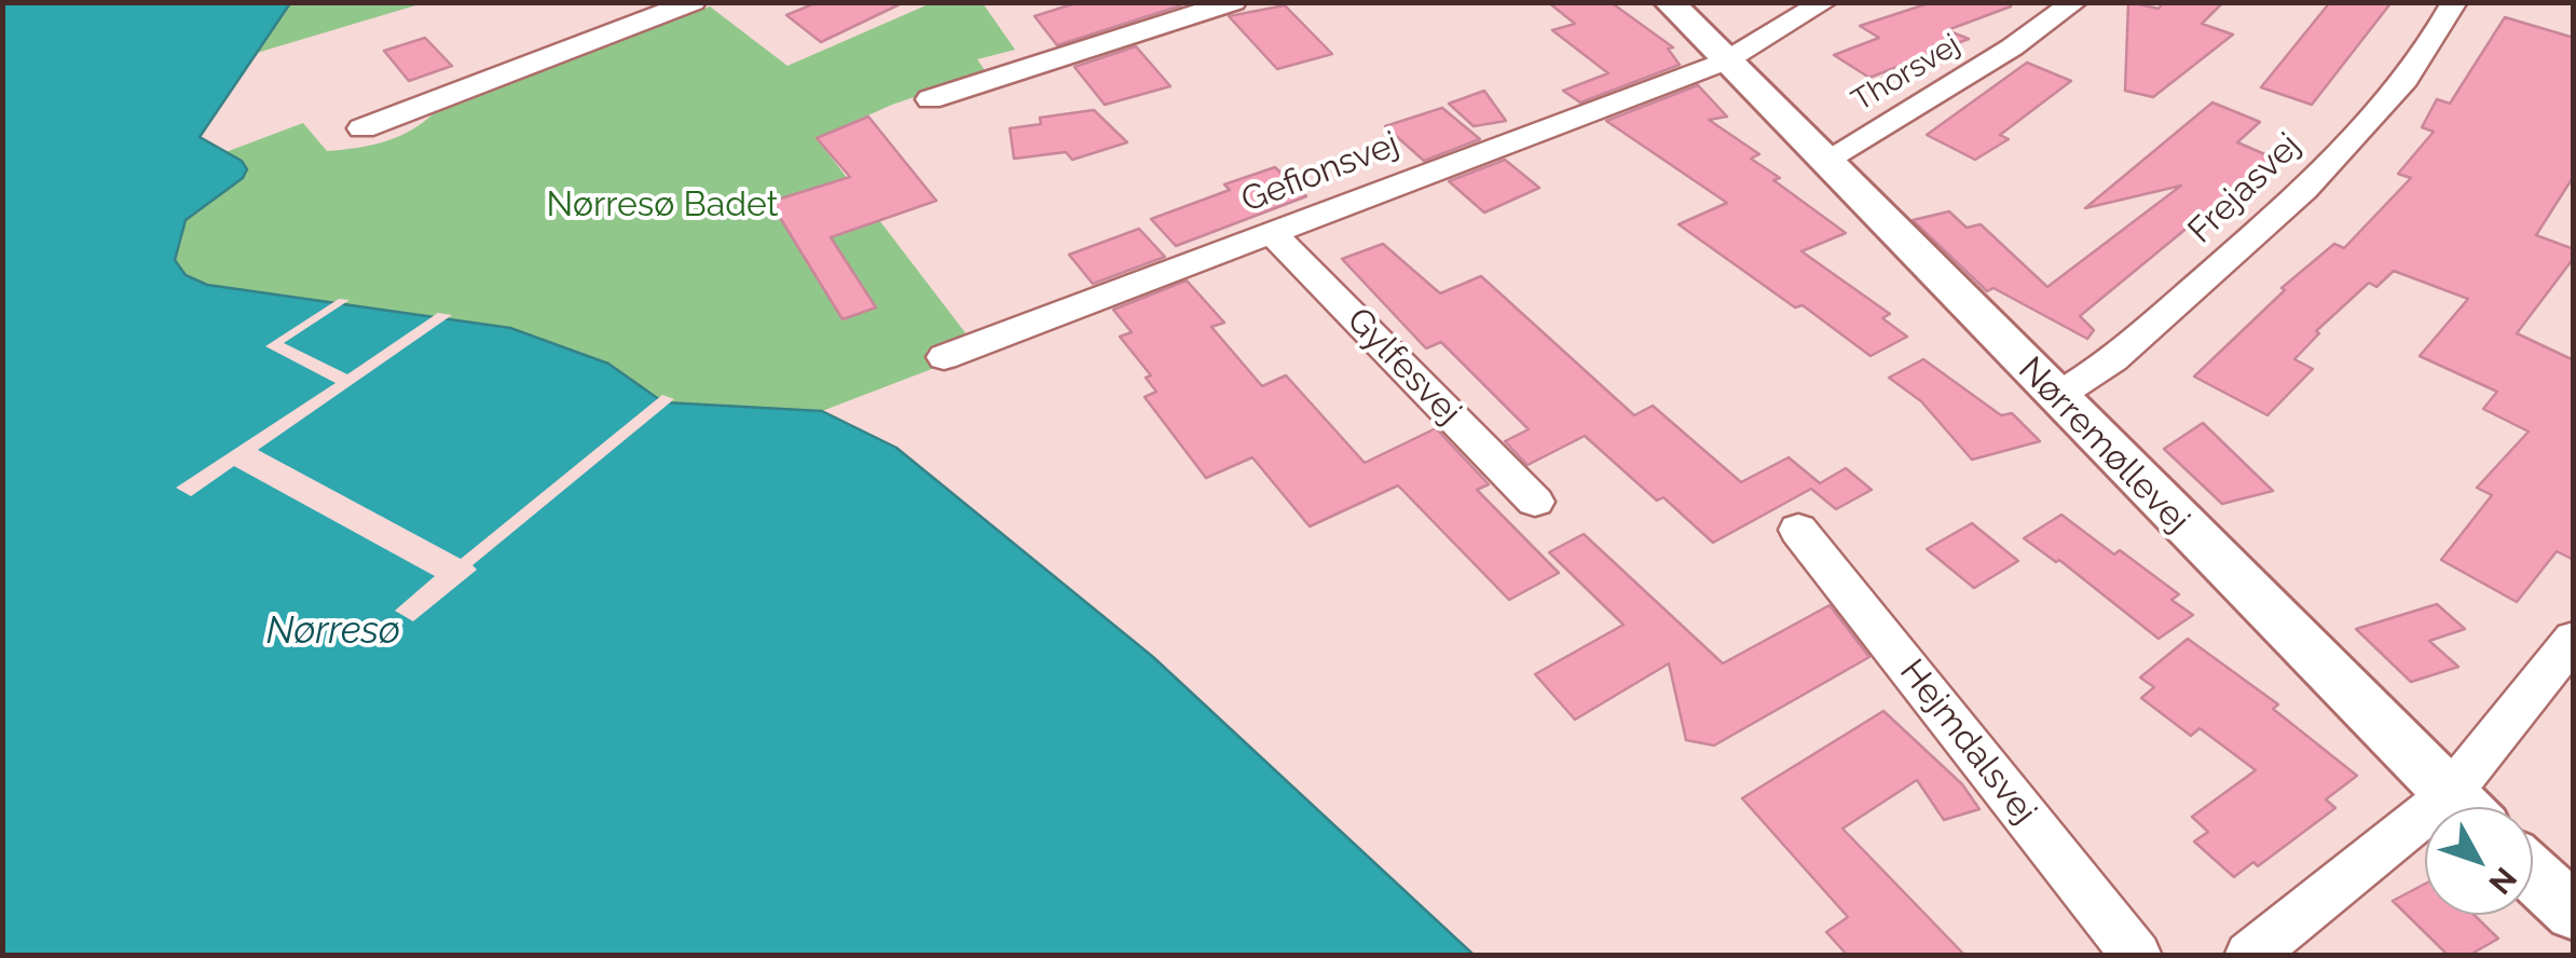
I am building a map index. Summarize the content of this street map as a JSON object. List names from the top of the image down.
{
  "streets": {
    "street": [
      "Thorsvej",
      "Gefionsvej",
      "Frejasvej",
      "Gylfesvej",
      "Nørremøllevej",
      "Hejmdalsvej"
    ]
  },
  "crossings": [
    ["Thorsvej", "Nørremøllevej"],
    ["Gefionsvej", "Gylfesvej"],
    ["Gefionsvej", "Nørremøllevej"],
    ["Frejasvej", "Nørremøllevej"]
  ],
  "water": ["Nørresø"],
  "parks": ["Nørresø Badet"],
  "north": "bottom right"
}
